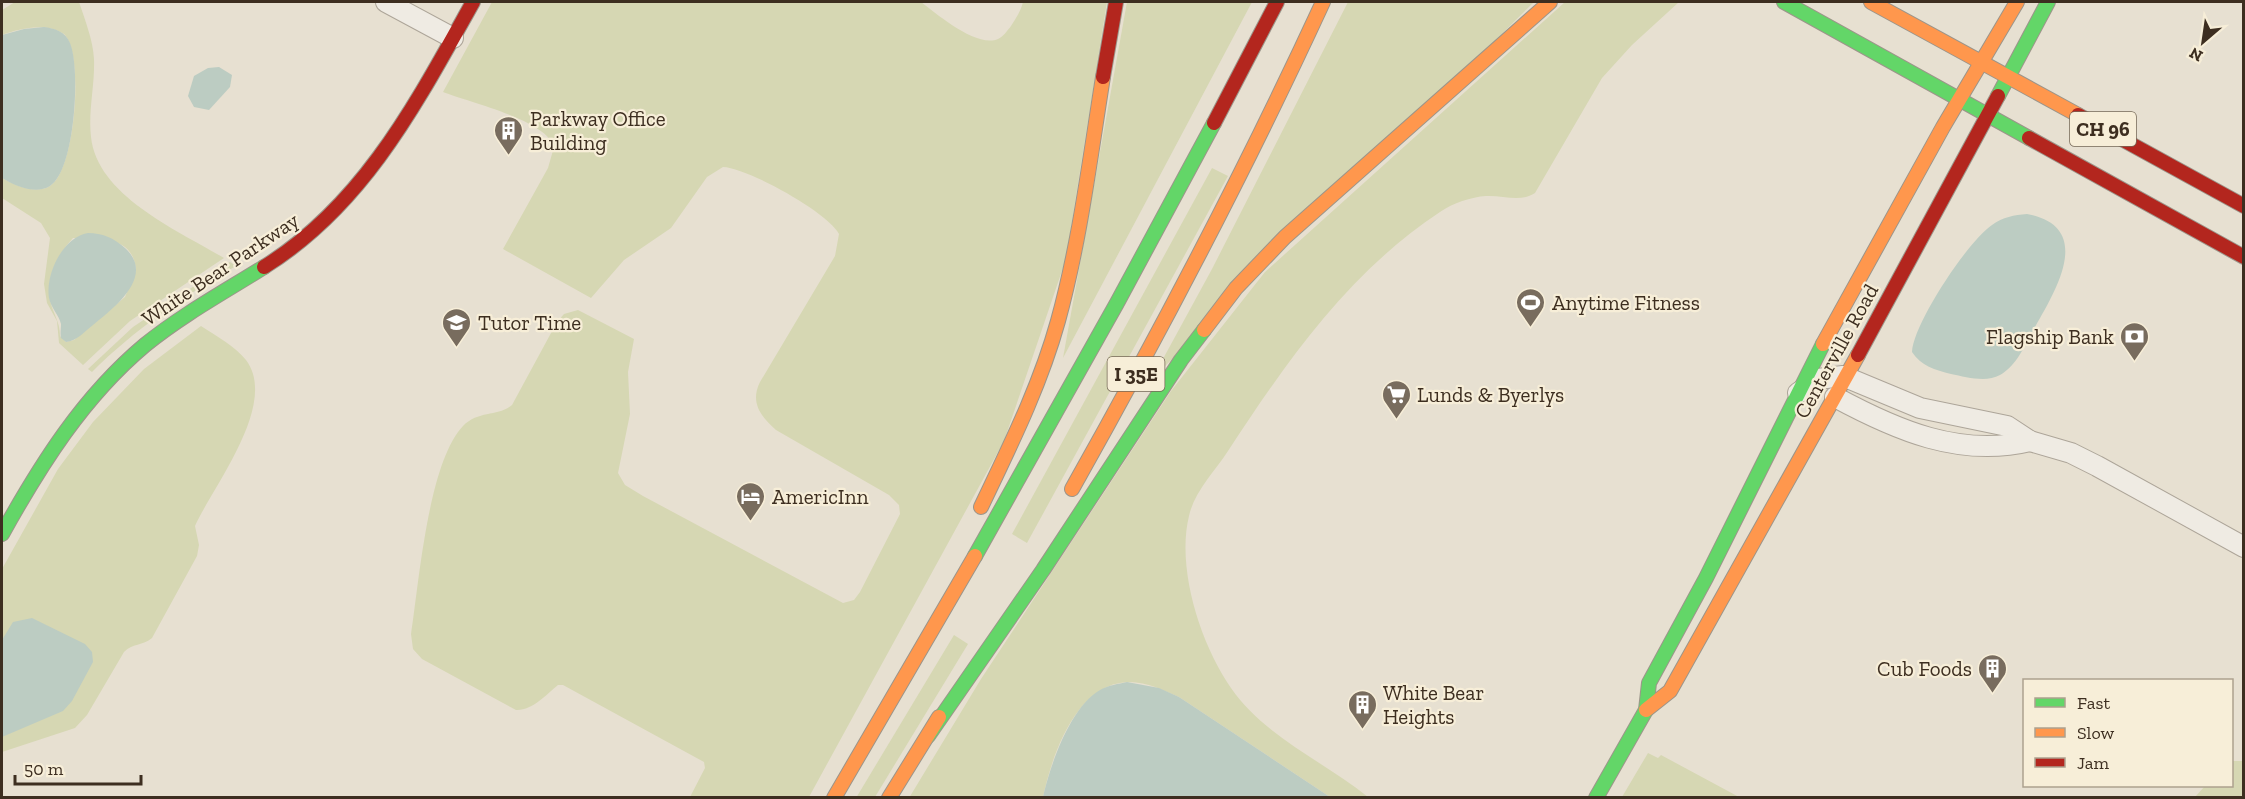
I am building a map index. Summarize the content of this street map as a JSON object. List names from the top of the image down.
{
  "streets": {
    "main road": [
      "CH 96",
      "White Bear Parkway",
      "Centerville Road",
      "I 35E"
    ]
  },
  "crossings": [
    ["CH 96", "Centerville Road"]
  ],
  "places": {
    "building": ["Parkway Office Building", "Cub Foods", "White Bear Heights"],
    "sports": ["Anytime Fitness"],
    "school or university": ["Tutor Time"],
    "bank": ["Flagship Bank"],
    "supermarket": ["Lunds & Byerlys"],
    "hotel": ["AmericInn"]
  },
  "legend": ["Fast", "Slow", "Jam"],
  "scale_bar": "50 m",
  "north": "bottom left"
}
